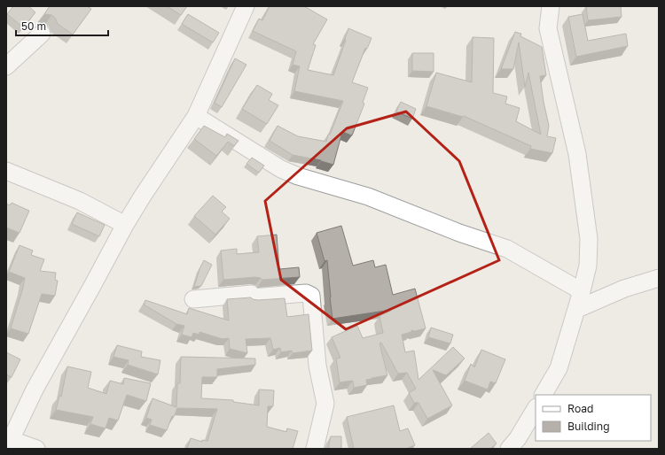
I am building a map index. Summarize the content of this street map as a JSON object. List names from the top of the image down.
{
  "legend": ["Road", "Building"],
  "scale_bar": "50 m"
}
